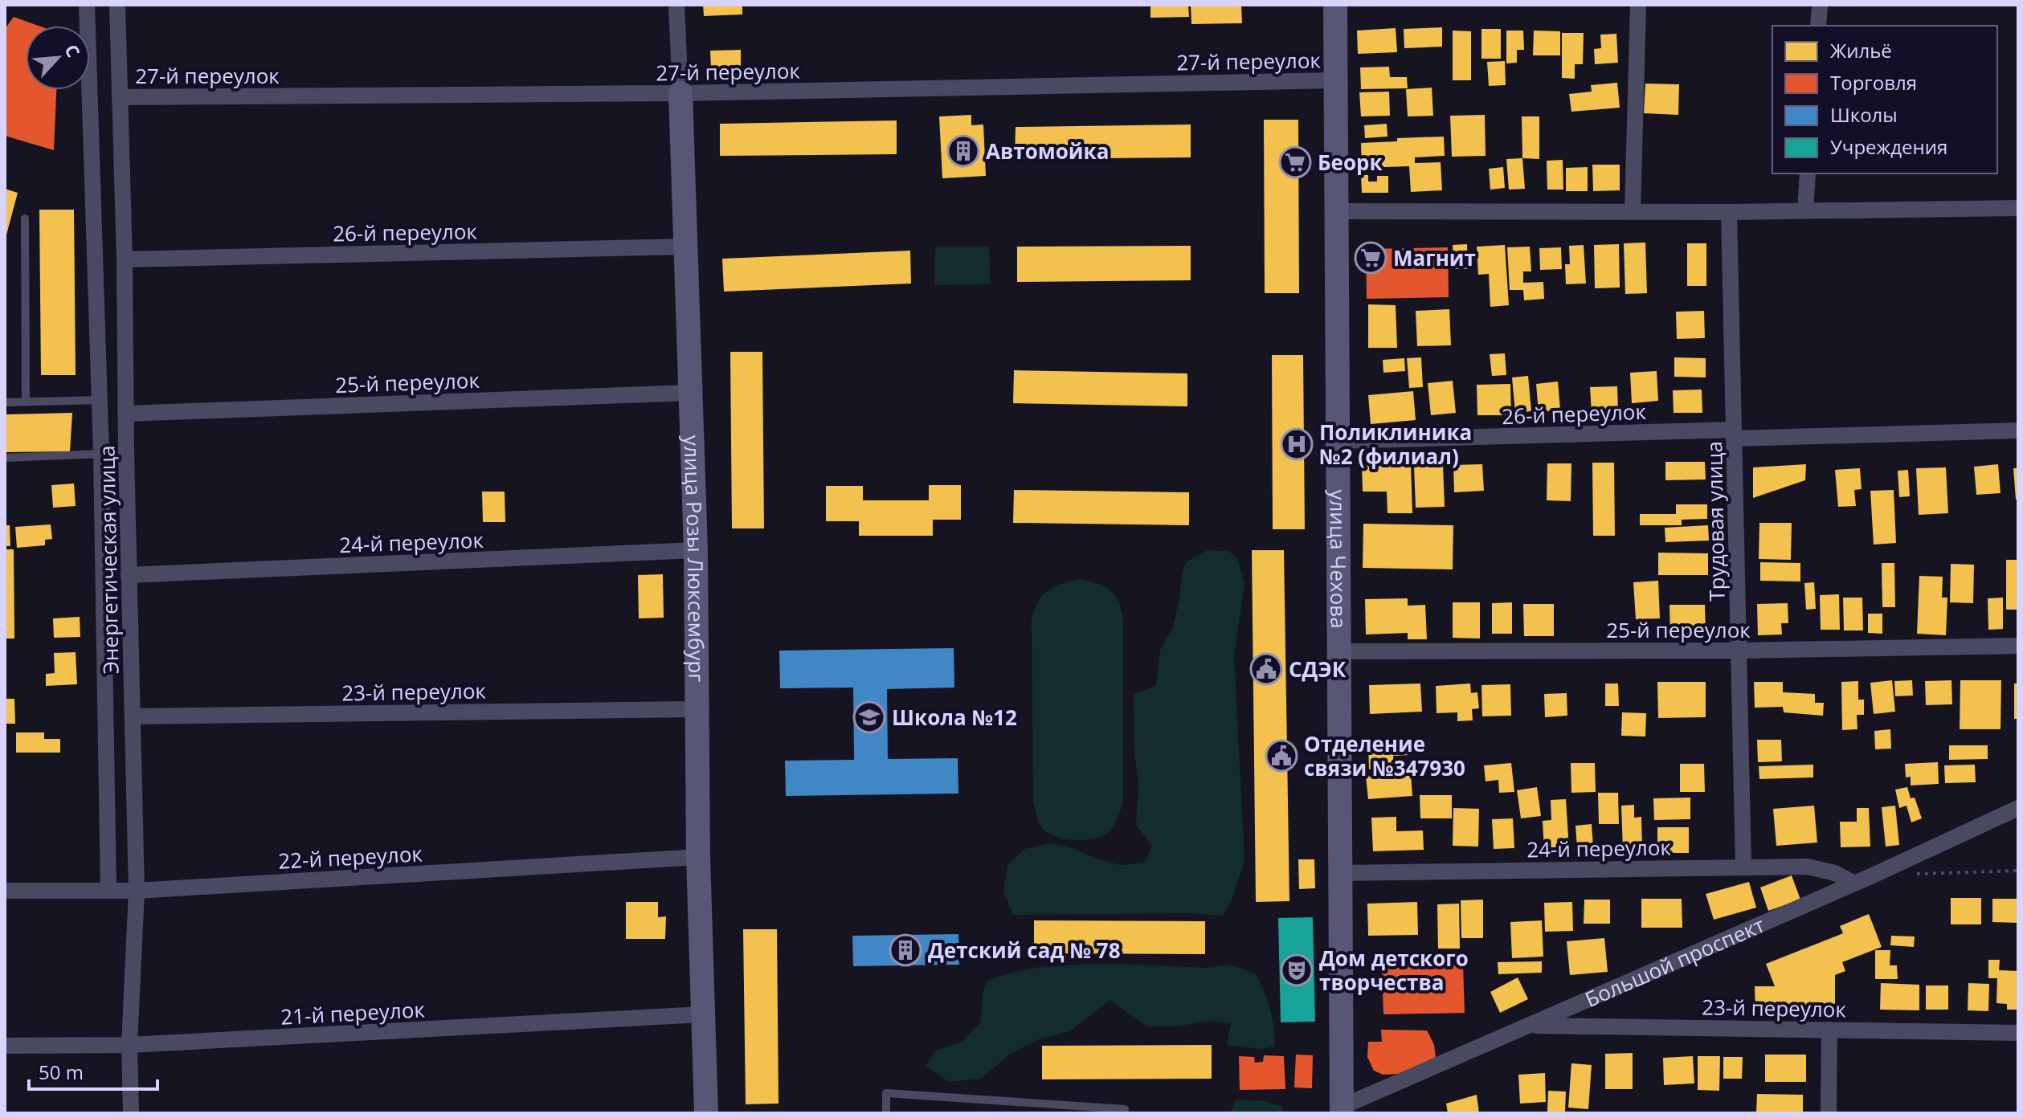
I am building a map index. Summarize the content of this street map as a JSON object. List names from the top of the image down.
{
  "streets": {
    "main road": ["улица Розы Люксембург", "улица Чехова"],
    "street": [
      "27-й переулок",
      "26-й переулок",
      "25-й переулок",
      "Трудовая улица",
      "24-й переулок",
      "Энергетическая улица",
      "23-й переулок",
      "22-й переулок",
      "Большой проспект",
      "21-й переулок"
    ]
  },
  "crossings": [
    ["27-й переулок", "улица Розы Люксембург"],
    ["27-й переулок", "улица Чехова"],
    ["27-й переулок", "Энергетическая улица"],
    ["26-й переулок", "Трудовая улица"],
    ["26-й переулок", "улица Розы Люксембург"],
    ["26-й переулок", "улица Чехова"],
    ["26-й переулок", "Энергетическая улица"],
    ["25-й переулок", "Трудовая улица"],
    ["25-й переулок", "улица Розы Люксембург"],
    ["25-й переулок", "улица Чехова"],
    ["25-й переулок", "Энергетическая улица"],
    ["Трудовая улица", "24-й переулок"],
    ["24-й переулок", "улица Розы Люксембург"],
    ["24-й переулок", "улица Чехова"],
    ["24-й переулок", "Энергетическая улица"],
    ["24-й переулок", "Большой проспект"],
    ["улица Розы Люксембург", "23-й переулок"],
    ["улица Розы Люксембург", "22-й переулок"],
    ["улица Розы Люксембург", "21-й переулок"],
    ["улица Чехова", "Большой проспект"],
    ["Энергетическая улица", "23-й переулок"],
    ["Энергетическая улица", "22-й переулок"],
    ["Энергетическая улица", "21-й переулок"],
    ["23-й переулок", "Большой проспект"]
  ],
  "places": {
    "building": ["Автомойка", "Детский сад № 78"],
    "supermarket": ["Беорк", "Магнит"],
    "hospital": ["Поликлиника №2 (филиал)"],
    "public building": ["СДЭК", "Отделение связи №347930"],
    "school or university": ["Школа №12"],
    "theatre": ["Дом детского творчества"]
  },
  "legend": [
    "Жильё",
    "Торговля",
    "Школы",
    "Учреждения"
  ],
  "scale_bar": "50 m",
  "north": "top right"
}
